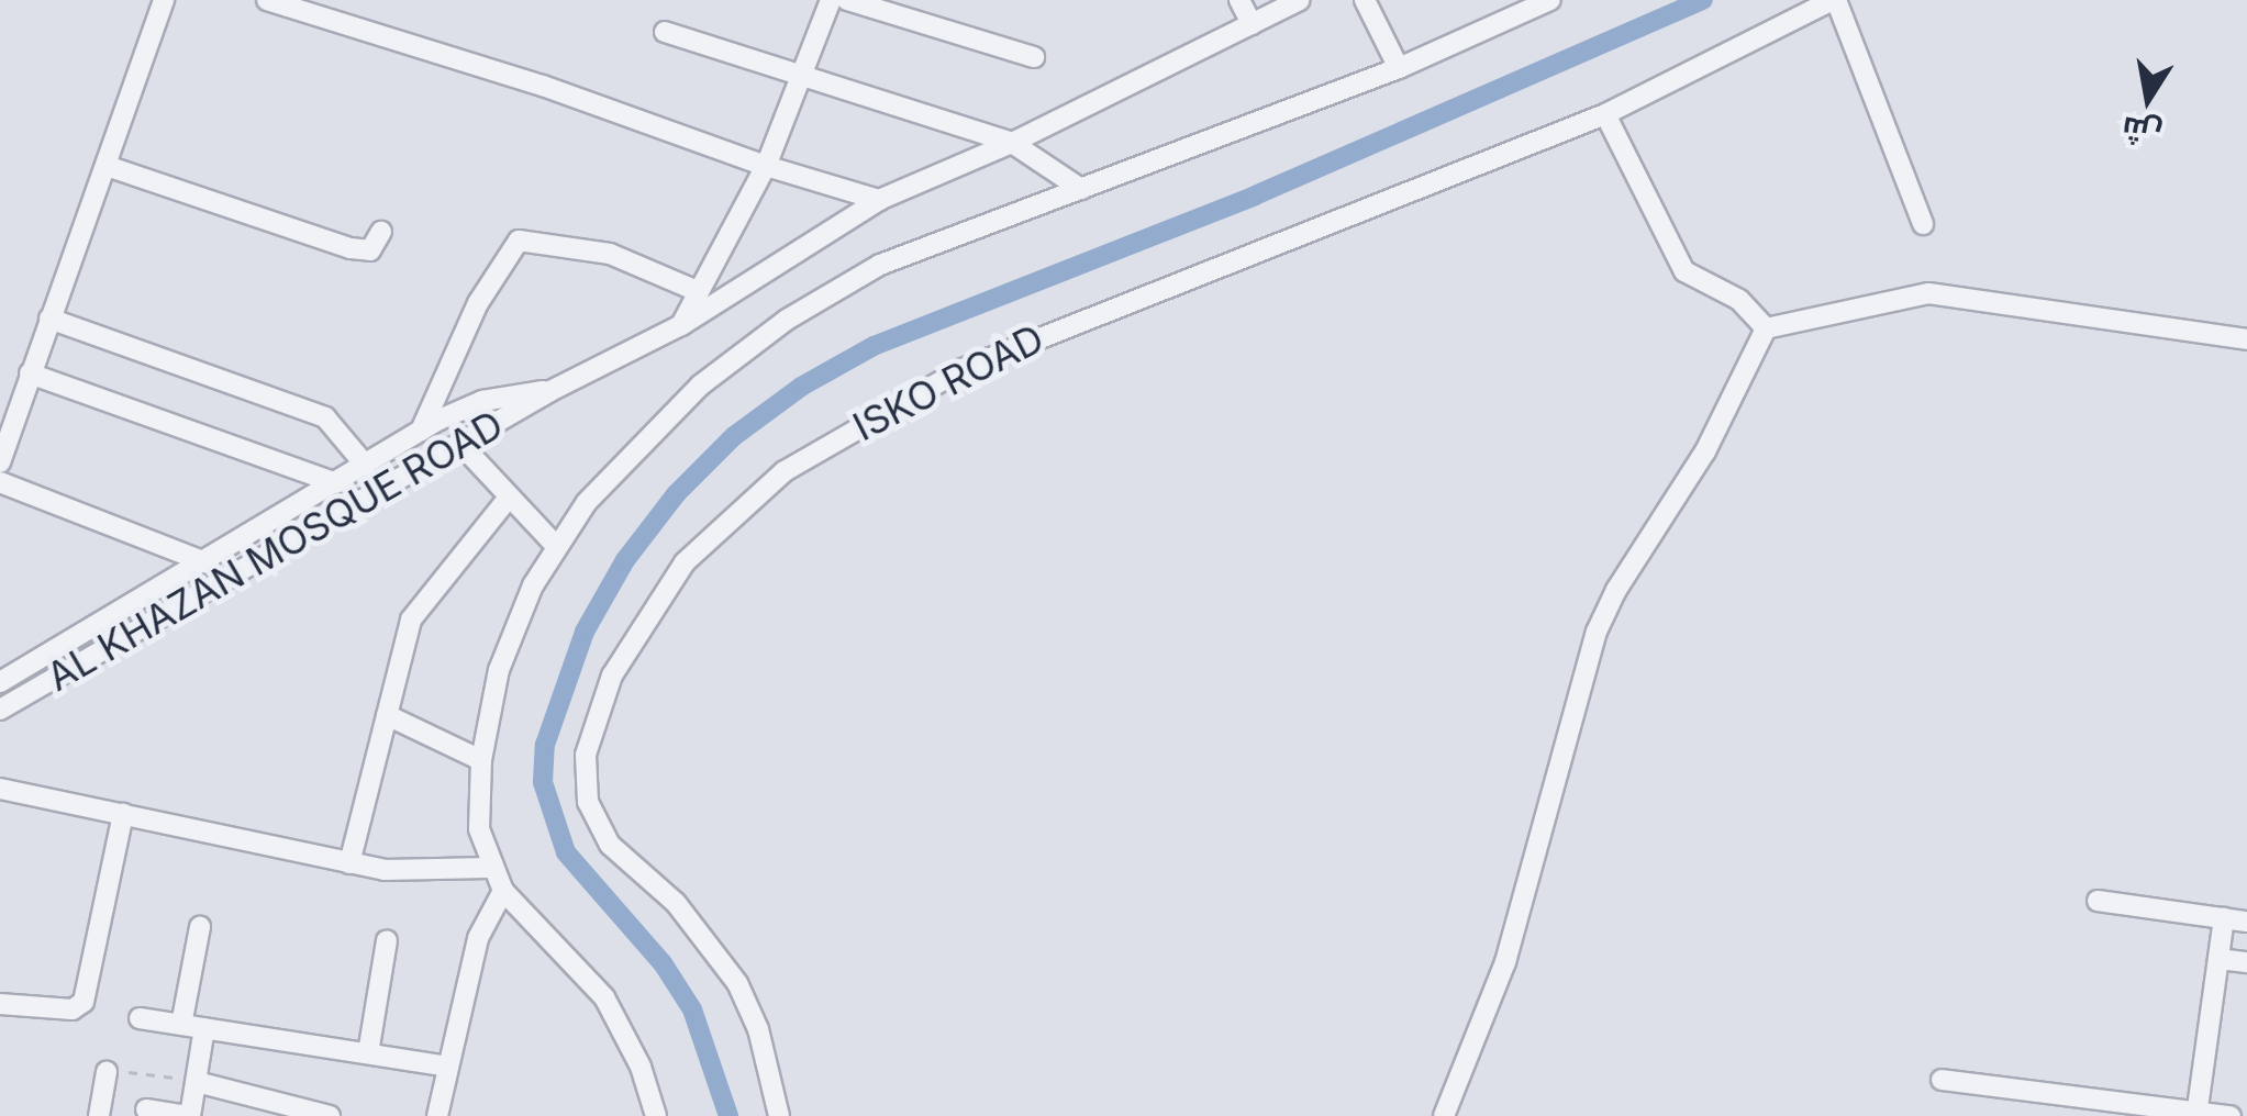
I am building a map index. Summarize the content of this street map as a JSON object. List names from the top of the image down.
{
  "streets": {
    "street": ["ISKO ROAD", "AL KHAZAN MOSQUE ROAD"]
  },
  "north": "bottom"
}
